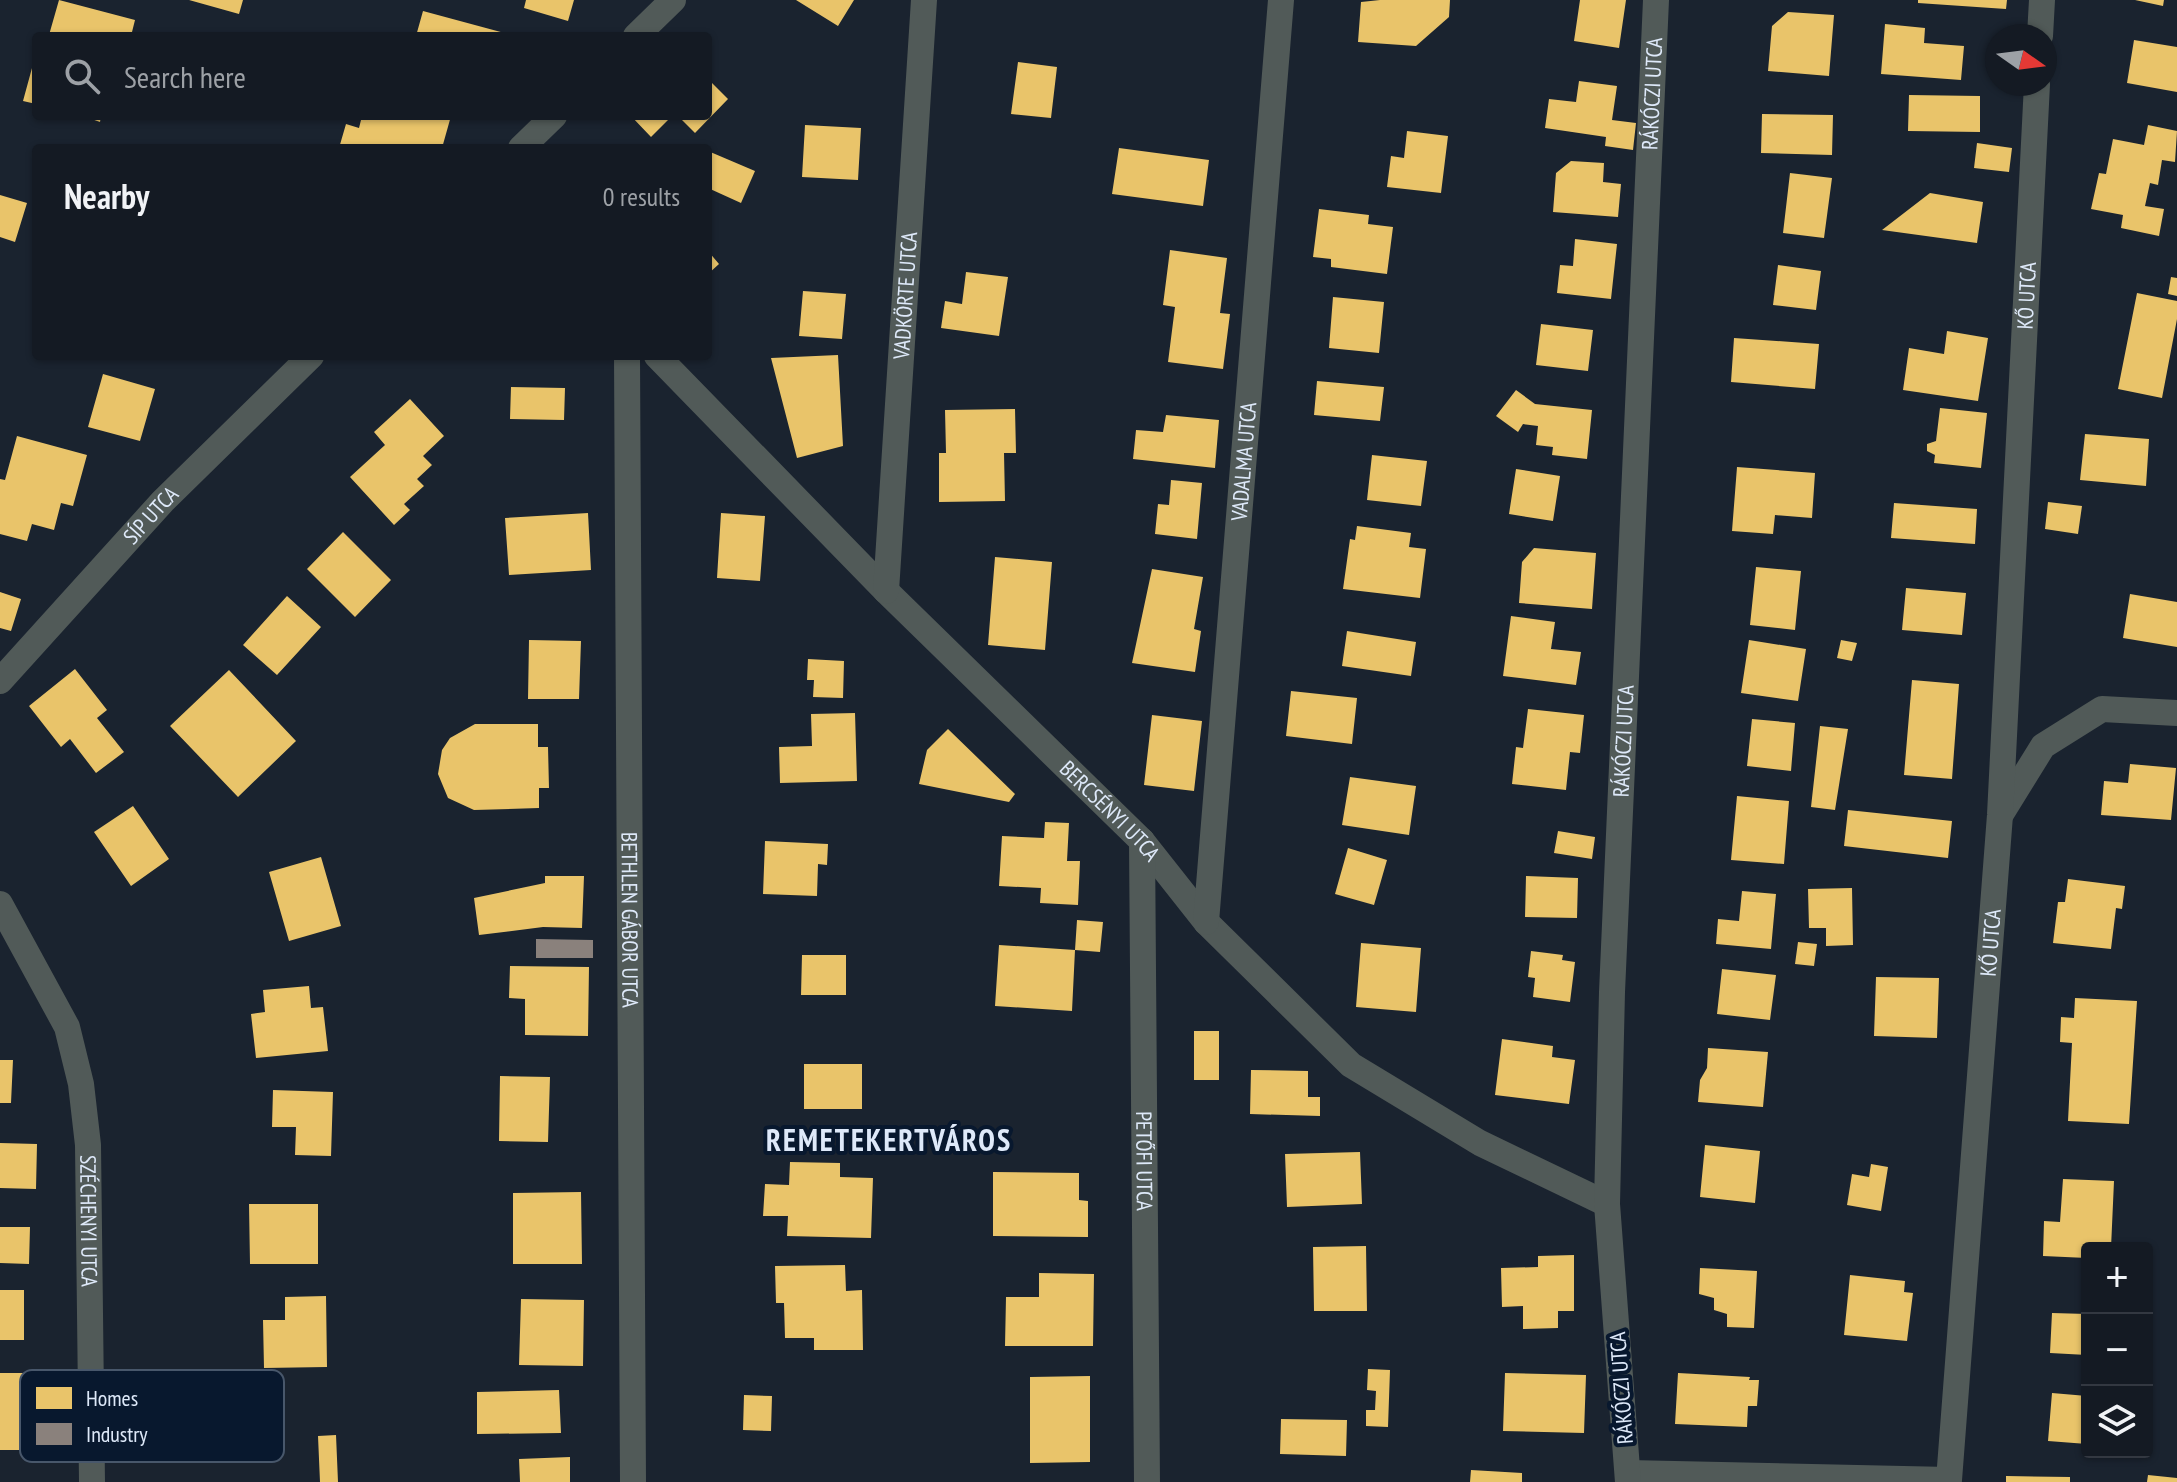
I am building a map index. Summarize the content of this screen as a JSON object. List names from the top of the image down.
{
  "streets": {
    "street": [
      "RÁKÓCZI UTCA",
      "VADKÖRTE UTCA",
      "KŐ UTCA",
      "VADALMA UTCA",
      "SÍP UTCA",
      "BERCSÉNYI UTCA",
      "BETHLEN GÁBOR UTCA",
      "PETŐFI UTCA",
      "SZÉCHENYI UTCA"
    ]
  },
  "crossings": [
    ["RÁKÓCZI UTCA", "KŐ UTCA"],
    ["RÁKÓCZI UTCA", "BERCSÉNYI UTCA"],
    ["VADKÖRTE UTCA", "BERCSÉNYI UTCA"],
    ["VADALMA UTCA", "BERCSÉNYI UTCA"],
    ["BERCSÉNYI UTCA", "PETŐFI UTCA"]
  ],
  "districts": ["REMETEKERTVÁROS"],
  "legend": ["Homes", "Industry"],
  "north": "right",
  "page": {
    "search": "Search here",
    "heading": ["Nearby", "0 results"],
    "map_buttons": ["+", "−"]
  }
}
